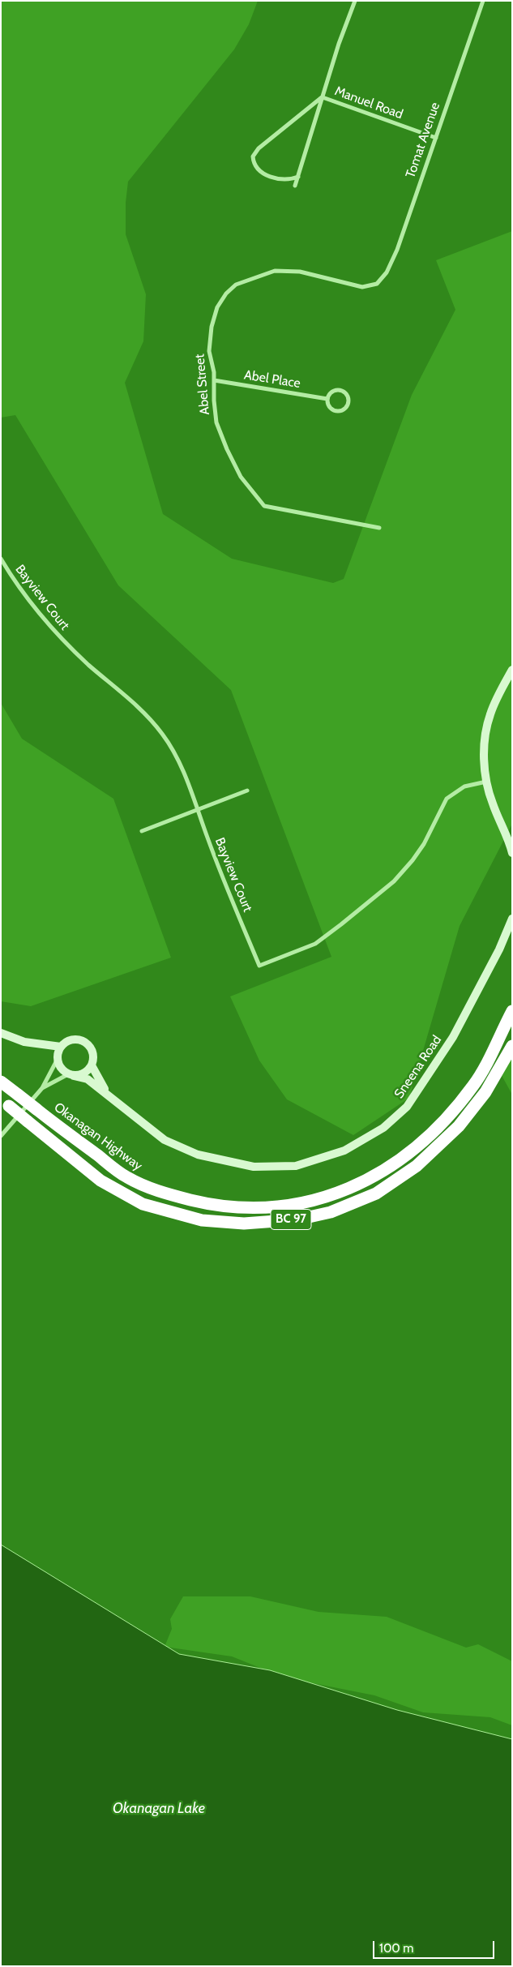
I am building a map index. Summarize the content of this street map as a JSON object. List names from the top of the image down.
{
  "streets": {
    "highway": ["Okanagan Highway", "BC 97"],
    "street": [
      "Manuel Road",
      "Tomat Avenue",
      "Abel Place",
      "Abel Street",
      "Bayview Court",
      "Sneena Road"
    ]
  },
  "crossings": [
    ["Manuel Road", "Tomat Avenue"],
    ["Tomat Avenue", "Abel Street"],
    ["Abel Place", "Abel Street"]
  ],
  "water": ["Okanagan Lake"],
  "scale_bar": "100 m"
}
